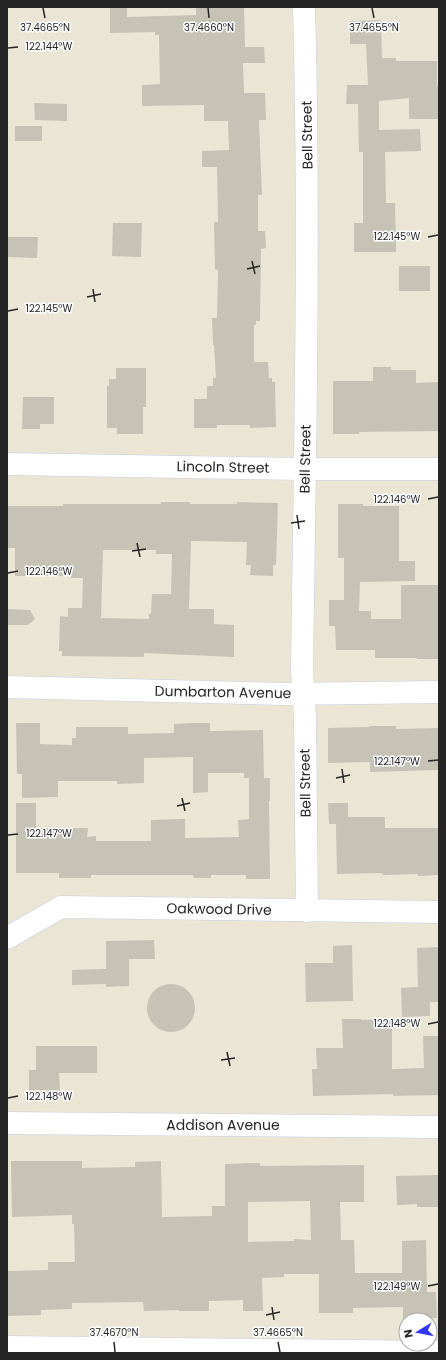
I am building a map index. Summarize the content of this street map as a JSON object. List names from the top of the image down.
{
  "streets": {
    "street": [
      "Bell Street",
      "Lincoln Street",
      "Dumbarton Avenue",
      "Oakwood Drive",
      "Addison Avenue"
    ]
  },
  "crossings": [
    ["Bell Street", "Lincoln Street"],
    ["Bell Street", "Dumbarton Avenue"],
    ["Bell Street", "Oakwood Drive"]
  ],
  "north": "left",
  "coordinates": [
    "37.4665°N",
    "37.4660°N",
    "37.4655°N",
    "122.144°W",
    "122.145°W",
    "122.146°W",
    "122.147°W",
    "122.148°W",
    "122.149°W",
    "37.4670°N"
  ]
}
